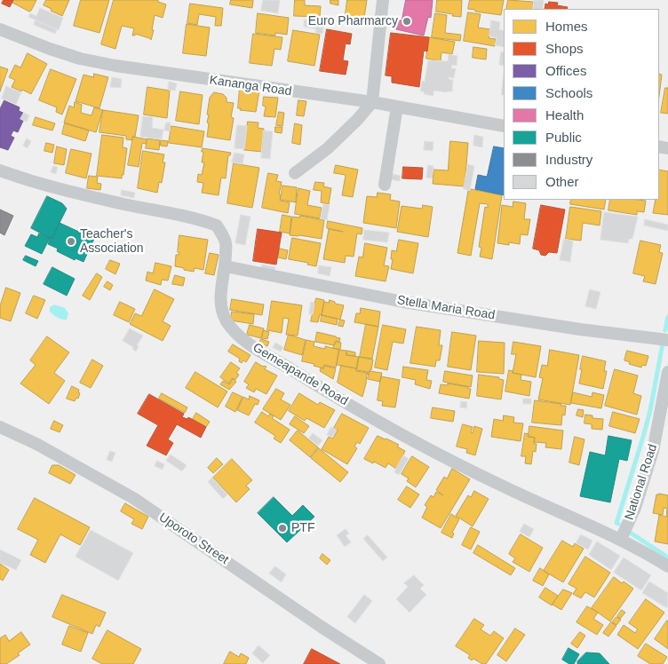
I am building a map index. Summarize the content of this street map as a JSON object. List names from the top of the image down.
{
  "streets": {
    "street": [
      "Kananga Road",
      "Stella Maria Road",
      "Gemeapande Road",
      "National Road",
      "Uporoto Street"
    ]
  },
  "crossings": [
    ["Stella Maria Road", "Gemeapande Road"],
    ["Gemeapande Road", "National Road"]
  ],
  "places": ["Euro Pharmarcy", "Teacher's Association", "PTF"],
  "legend": [
    "Homes",
    "Shops",
    "Offices",
    "Schools",
    "Health",
    "Public",
    "Industry",
    "Other"
  ]
}
